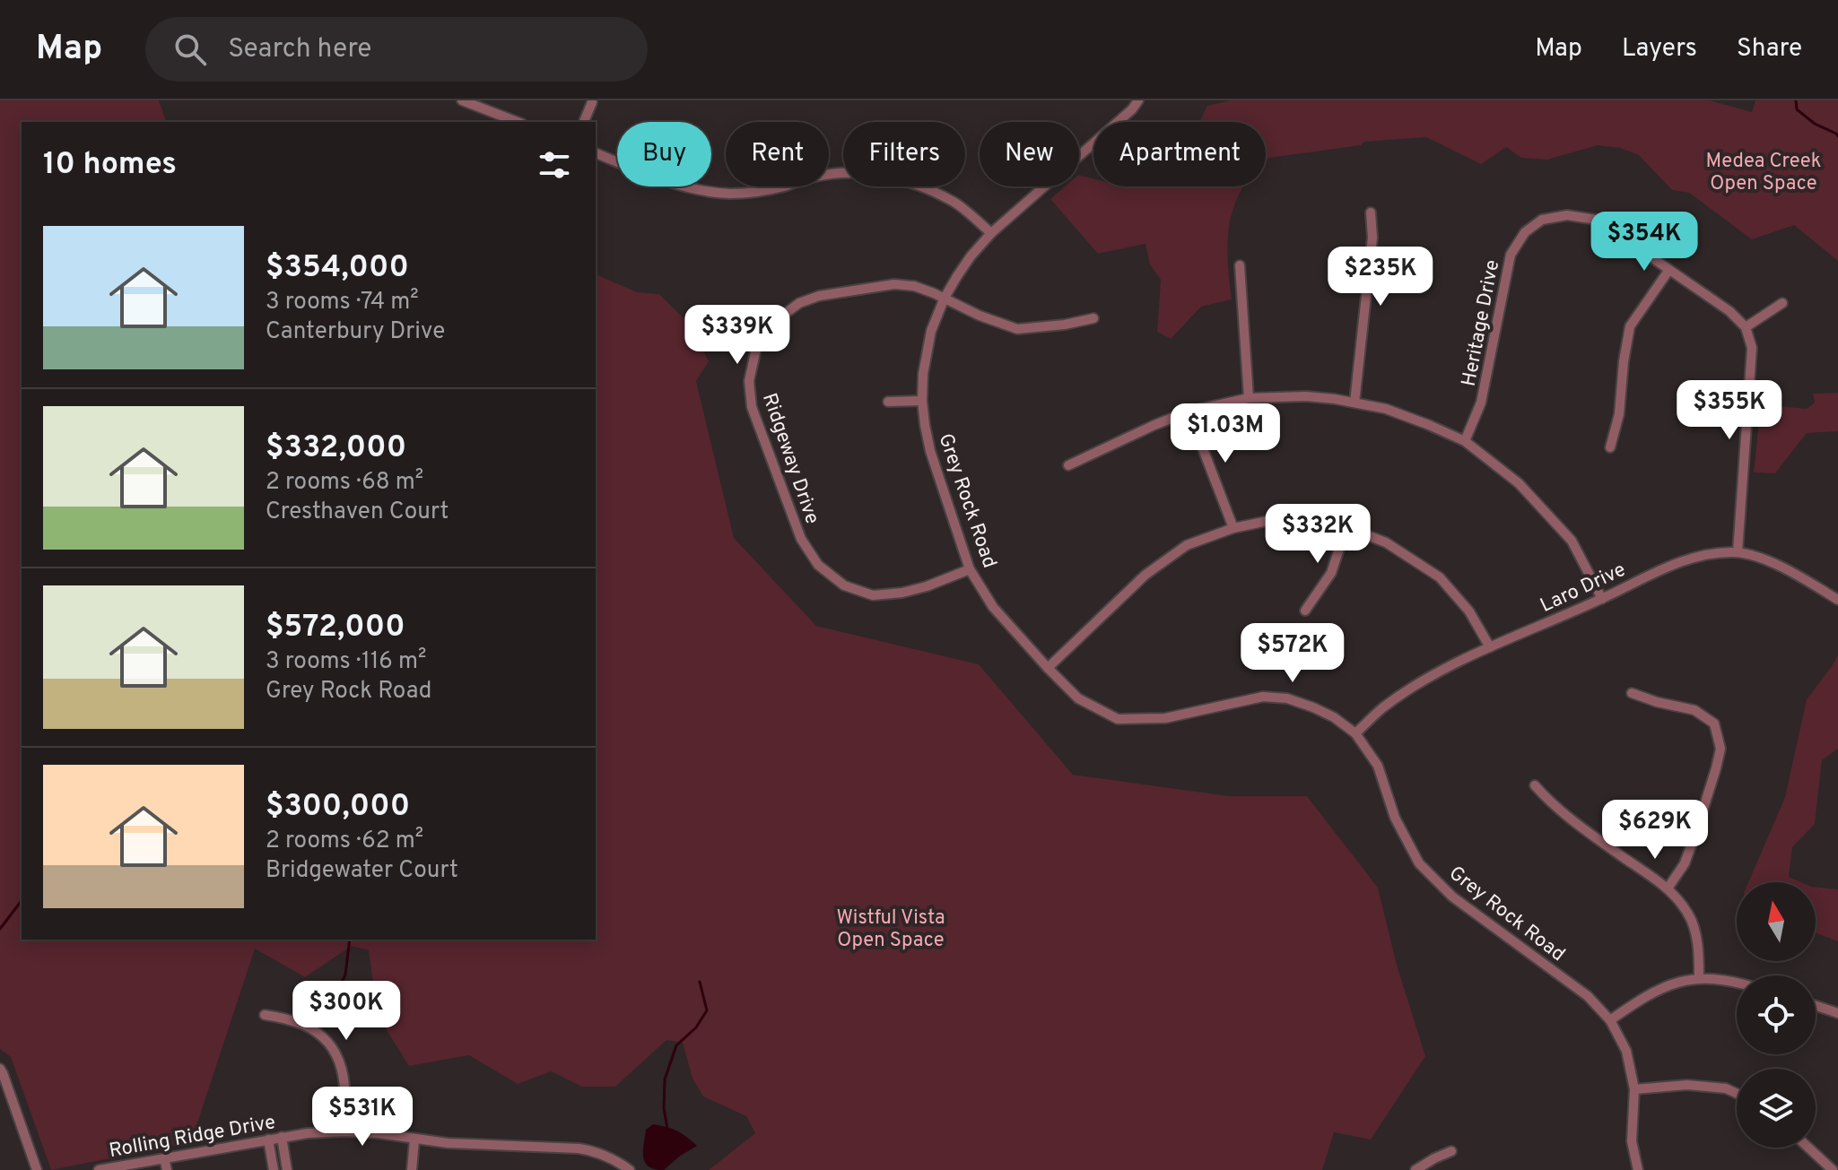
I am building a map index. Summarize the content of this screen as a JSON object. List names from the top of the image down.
{
  "streets": {
    "street": [
      "Heritage Drive",
      "Ridgeway Drive",
      "Grey Rock Road",
      "Laro Drive",
      "Rolling Ridge Drive"
    ]
  },
  "crossings": [
    ["Ridgeway Drive", "Grey Rock Road"],
    ["Grey Rock Road", "Laro Drive"]
  ],
  "parks": ["Medea Creek Open Space", "Wistful Vista Open Space"],
  "north": "top",
  "page": {
    "header": "Map",
    "search": "Search here",
    "nav": ["Map", "Layers", "Share"],
    "chip": [
      "Buy",
      "Rent",
      "Filters",
      "New",
      "Apartment"
    ],
    "heading": "10 homes",
    "list": [
      {
        "name": "$354,000",
        "note": "3 rooms · 74 m² · Canterbury Drive"
      },
      {
        "name": "$332,000",
        "note": "2 rooms · 68 m² · Cresthaven Court"
      },
      {
        "name": "$572,000",
        "note": "3 rooms · 116 m² · Grey Rock Road"
      },
      {
        "name": "$300,000",
        "note": "2 rooms · 62 m² · Bridgewater Court"
      }
    ],
    "price": [
      "$354K",
      "$235K",
      "$339K",
      "$355K",
      "$1.03M",
      "$332K",
      "$572K",
      "$629K",
      "$300K",
      "$531K"
    ]
  }
}
